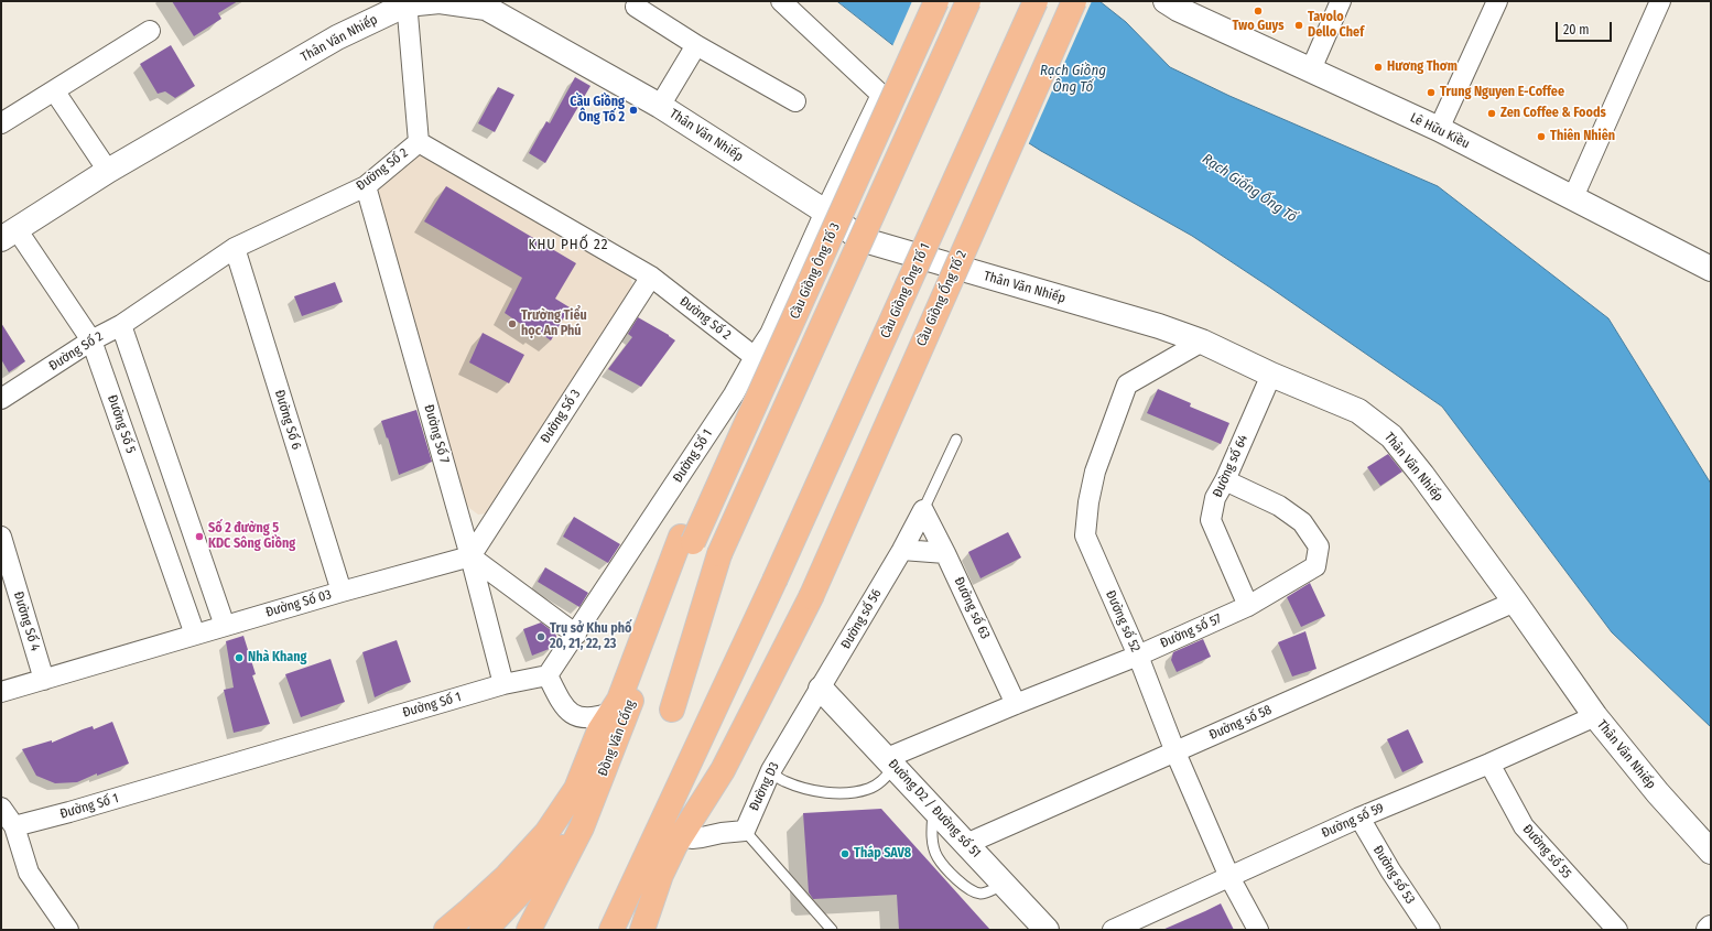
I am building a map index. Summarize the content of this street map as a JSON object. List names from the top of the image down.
{
  "streets": {
    "main road": [
      "Cầu Giồng Ông Tố 3",
      "Cầu Giồng Ông Tố 1",
      "Cầu Giồng Ống Tố 2",
      "Đồng Văn Cống"
    ],
    "street": [
      "Thân Văn Nhiếp",
      "Lê Hữu Kiều",
      "Đường Số 2",
      "Đường Số 3",
      "Đường Số 6",
      "Đường Số 5",
      "Đường Số 7",
      "Đường Số 1",
      "Đường số 64",
      "Đường Số 03",
      "Đường số 63",
      "Đường số 56",
      "Đường Số 4",
      "Đường số 52",
      "Đường số 57",
      "Đường số 58",
      "Đường D3",
      "Đường D2 / Đường số 51",
      "Đường số 59",
      "Đường số 55",
      "Đường số 53"
    ]
  },
  "crossings": [
    ["Thân Văn Nhiếp", "Đường Số 5"],
    ["Thân Văn Nhiếp", "Đường Số 1"],
    ["Thân Văn Nhiếp", "Đường số 64"],
    ["Thân Văn Nhiếp", "Đường số 52"],
    ["Thân Văn Nhiếp", "Đường số 58"],
    ["Thân Văn Nhiếp", "Đường số 59"],
    ["Đường Số 2", "Đường Số 3"],
    ["Đường Số 2", "Đường Số 6"],
    ["Đường Số 2", "Đường Số 5"],
    ["Đường Số 2", "Đường Số 7"],
    ["Đường Số 2", "Đường Số 1"],
    ["Cầu Giồng Ông Tố 3", "Đồng Văn Cống"],
    ["Đường Số 3", "Đường Số 7"],
    ["Đường Số 3", "Đường Số 03"],
    ["Đường Số 6", "Đường Số 03"],
    ["Đường Số 5", "Đường Số 03"],
    ["Đường Số 7", "Đường Số 1"],
    ["Đường Số 7", "Đường Số 03"],
    ["Đường số 64", "Đường số 57"],
    ["Đường Số 03", "Đường Số 4"],
    ["Đường số 63", "Đường số 57"],
    ["Đường số 56", "Đường D3"],
    ["Đường số 56", "Đường D2 / Đường số 51"],
    ["Đường số 52", "Đường số 57"],
    ["Đường số 52", "Đường số 58"],
    ["Đường số 52", "Đường số 59"],
    ["Đường số 57", "Đường D2 / Đường số 51"],
    ["Đường số 58", "Đường D2 / Đường số 51"],
    ["Đường D3", "Đường D2 / Đường số 51"],
    ["Đường số 59", "Đường số 55"],
    ["Đường số 59", "Đường số 53"]
  ],
  "districts": ["KHU PHỐ 22"],
  "water": ["Rạch Giồng Ông Tố", "Rạch Giống Ống Tố"],
  "places": [
    "Two Guys",
    "Tavolo Dello Chef",
    "Hương Thơm",
    "Trung Nguyen E-Coffee",
    "Cầu Giồng Ông Tố 2",
    "Zen Coffee & Foods",
    "Thiên Nhiên",
    "Trường Tiểu học An Phú",
    "Số 2 đường 5 KDC Sông Giồng",
    "Trụ sở Khu phố 20, 21, 22, 23",
    "Nhà Khang",
    "Tháp SAV8"
  ],
  "scale_bar": "20 m"
}
